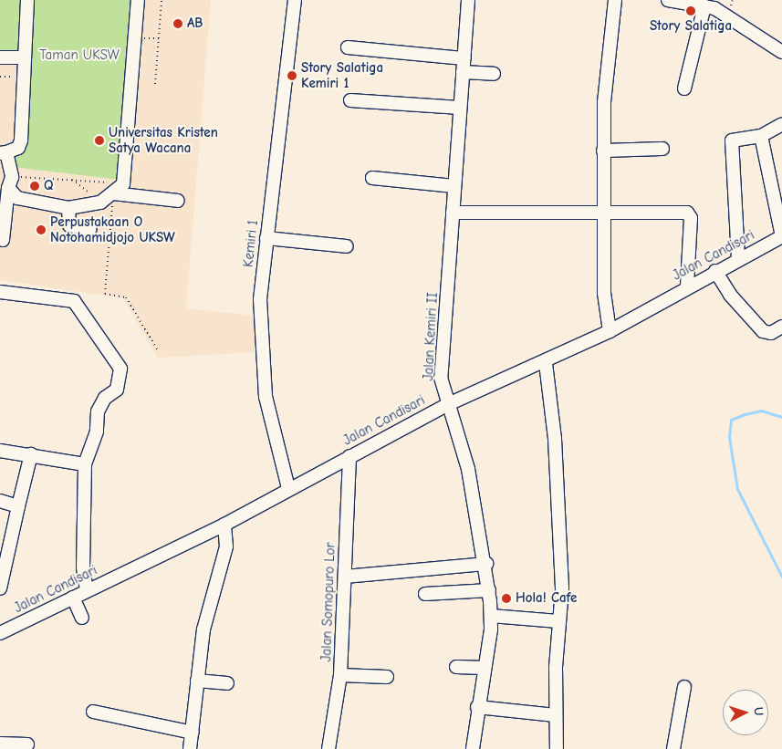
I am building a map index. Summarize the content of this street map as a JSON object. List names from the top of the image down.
{
  "streets": {
    "street": [
      "Kemiri 1",
      "Jalan Candisari",
      "Jalan Kemiri II",
      "Jalan Somopuro Lor"
    ]
  },
  "crossings": [
    ["Kemiri 1", "Jalan Candisari"],
    ["Jalan Candisari", "Jalan Kemiri II"],
    ["Jalan Candisari", "Jalan Somopuro Lor"]
  ],
  "parks": ["Taman UKSW"],
  "places": [
    "Story Salatiga",
    "AB",
    "Story Salatiga Kemiri 1",
    "Universitas Kristen Satya Wacana",
    "Q",
    "Perpustakaan O Notohamidjojo UKSW",
    "Hola! Cafe"
  ],
  "north": "right"
}
